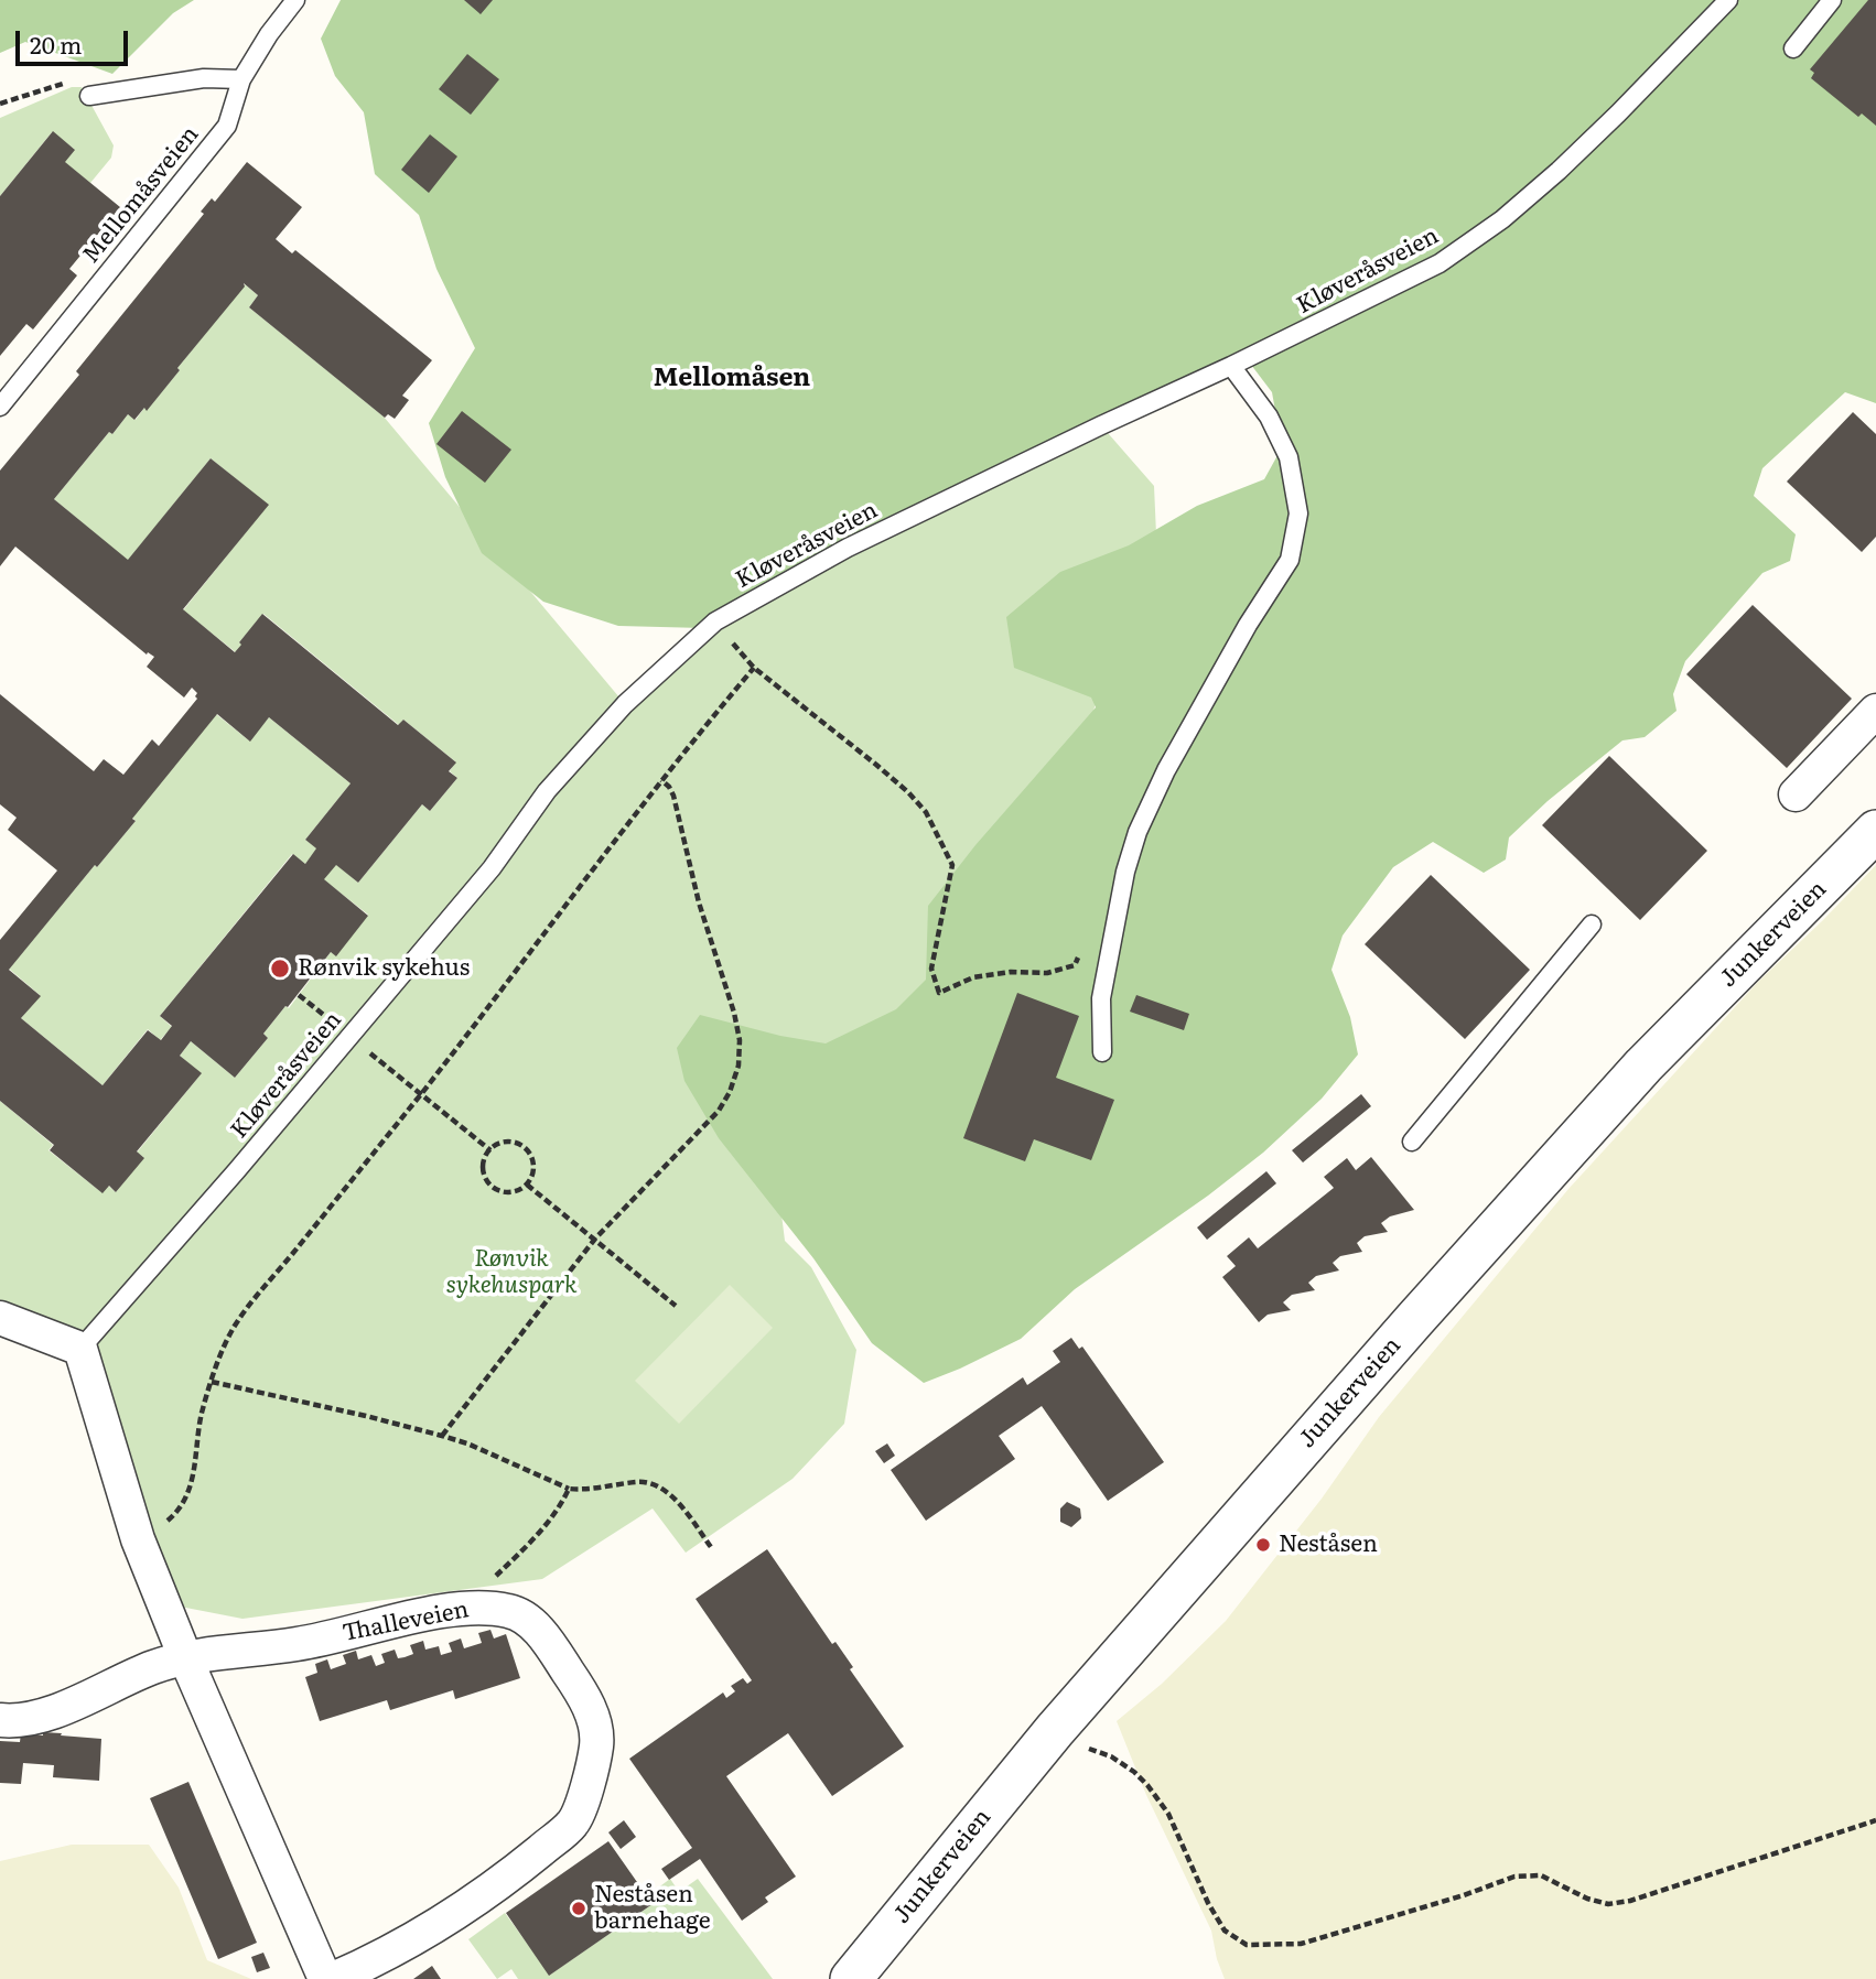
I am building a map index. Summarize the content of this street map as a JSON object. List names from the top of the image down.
{
  "streets": {
    "street": ["Junkerveien", "Thalleveien"],
    "lane": ["Mellomåsveien", "Kløveråsveien"]
  },
  "districts": ["Mellomåsen"],
  "parks": ["Rønvik sykehuspark"],
  "places": ["Rønvik sykehus", "Neståsen", "Neståsen barnehage"],
  "scale_bar": "20 m"
}
